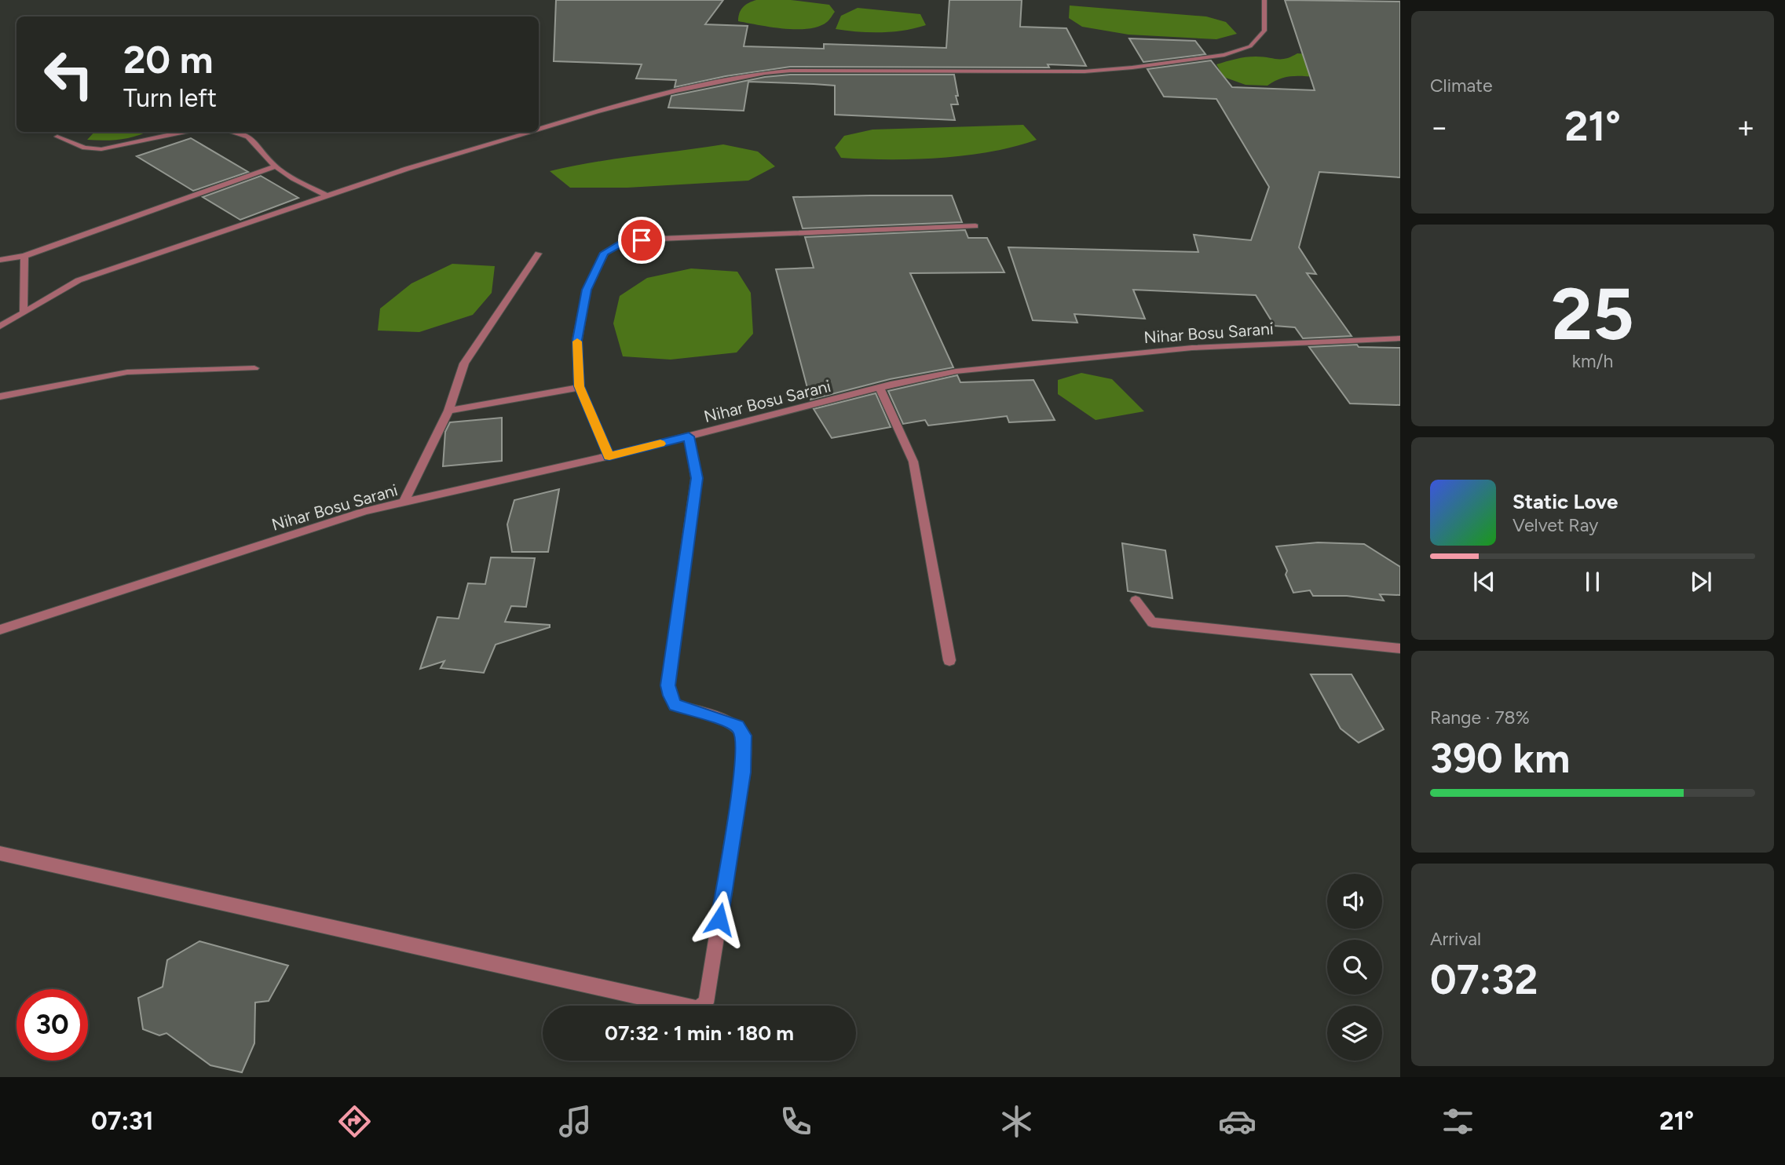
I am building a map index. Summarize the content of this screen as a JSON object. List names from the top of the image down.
{
  "streets": {
    "street": ["Nihar Bosu Sarani"]
  },
  "page": {
    "tile": [
      "Climate",
      ["25", "km/h"],
      ["Range · 78%", "390 km"],
      ["Arrival", "07:32"]
    ],
    "turn": ["20 m", "Turn left"],
    "heat": ["−", "21°", "+"],
    "song": ["Static Love", "Velvet Ray"],
    "limit": "30",
    "trip": "07:32 · 1 min · 180 m",
    "tabs": ["07:31", "21°"]
  }
}
